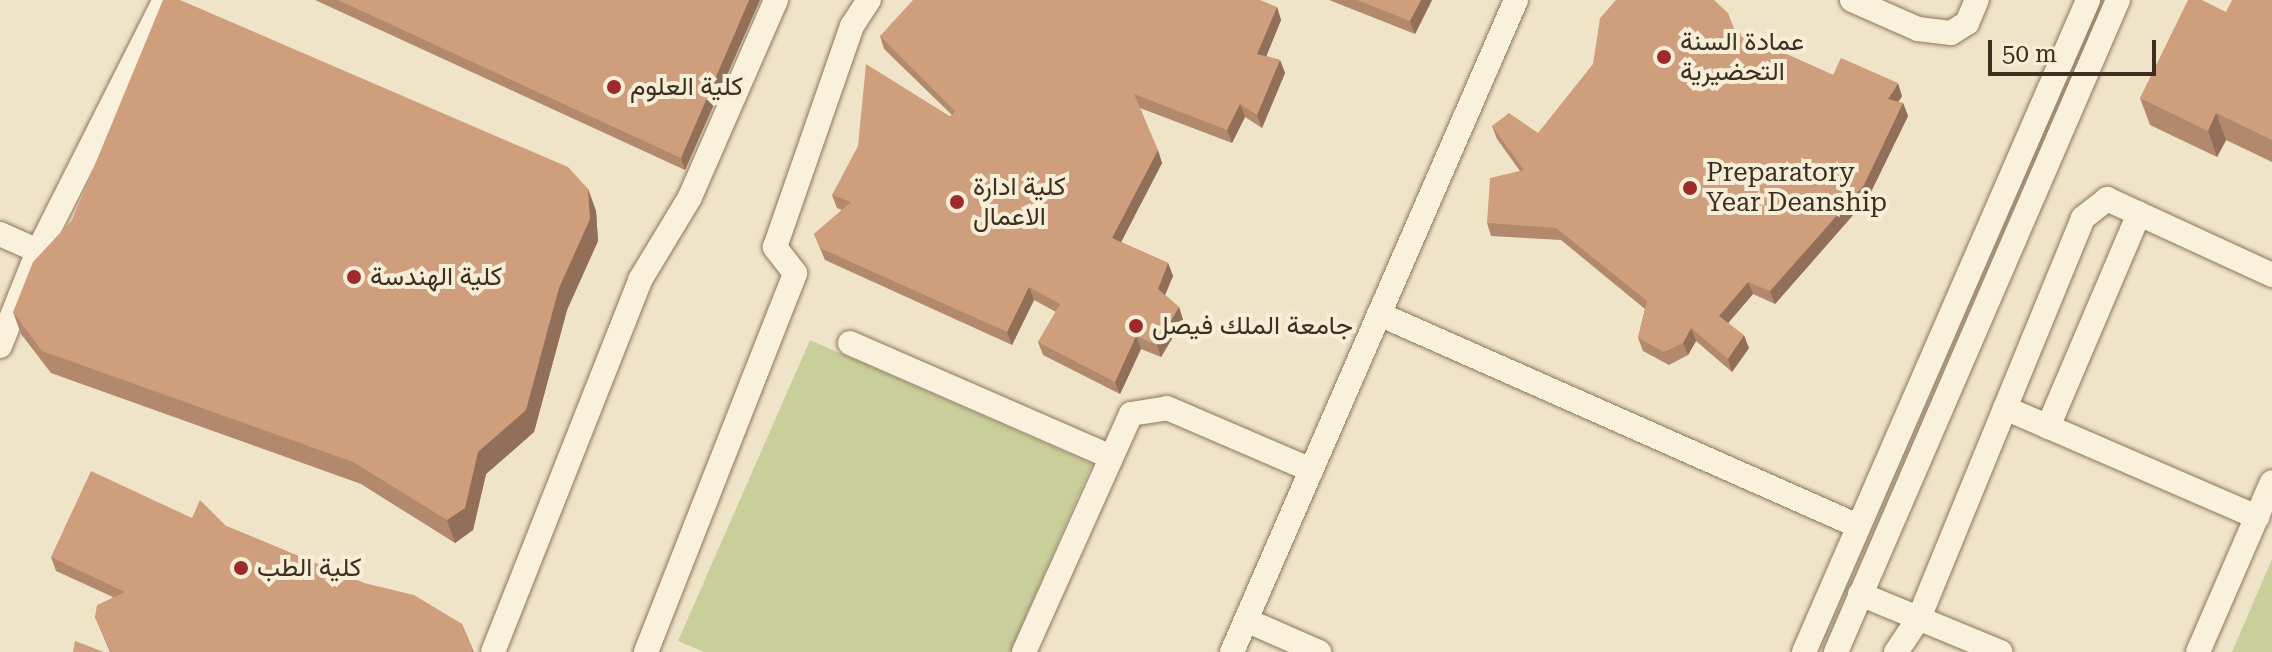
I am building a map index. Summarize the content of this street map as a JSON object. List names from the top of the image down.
{
  "places": [
    "عمادة السنة التحضيرية",
    "كلية العلوم",
    "Preparatory Year Deanship",
    "كلية ادارة الاعمال",
    "كلية الهندسة",
    "جامعة الملك فيصل",
    "كلية الطب"
  ],
  "scale_bar": "50 m"
}
